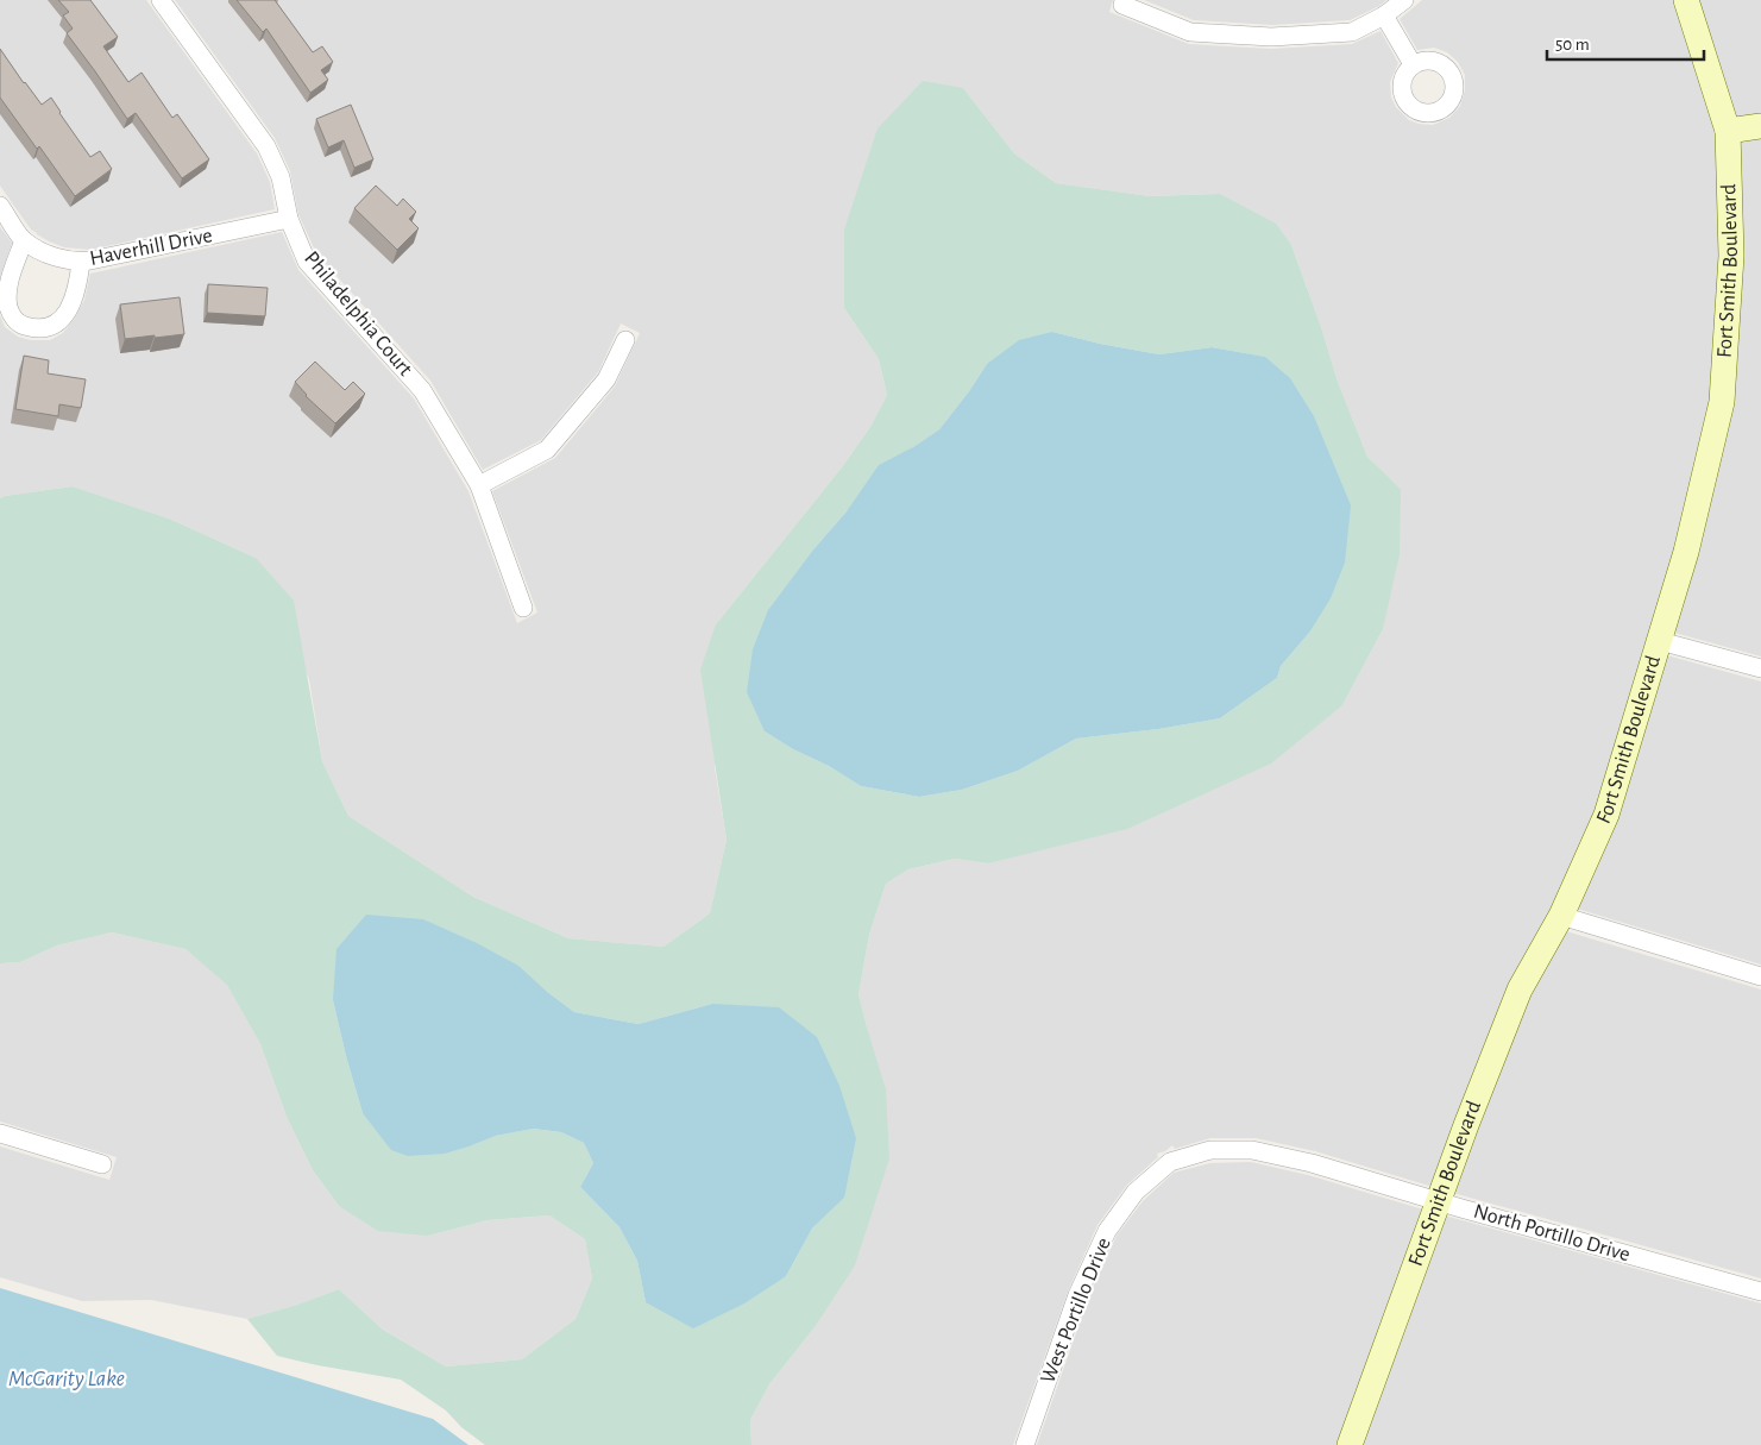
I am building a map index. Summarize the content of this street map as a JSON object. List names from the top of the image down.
{
  "streets": {
    "street": [
      "Haverhill Drive",
      "Fort Smith Boulevard",
      "Philadelphia Court",
      "North Portillo Drive",
      "West Portillo Drive"
    ]
  },
  "crossings": [
    ["Haverhill Drive", "Philadelphia Court"],
    ["Fort Smith Boulevard", "North Portillo Drive"],
    ["North Portillo Drive", "West Portillo Drive"]
  ],
  "water": ["McGarity Lake"],
  "scale_bar": "50 m"
}
